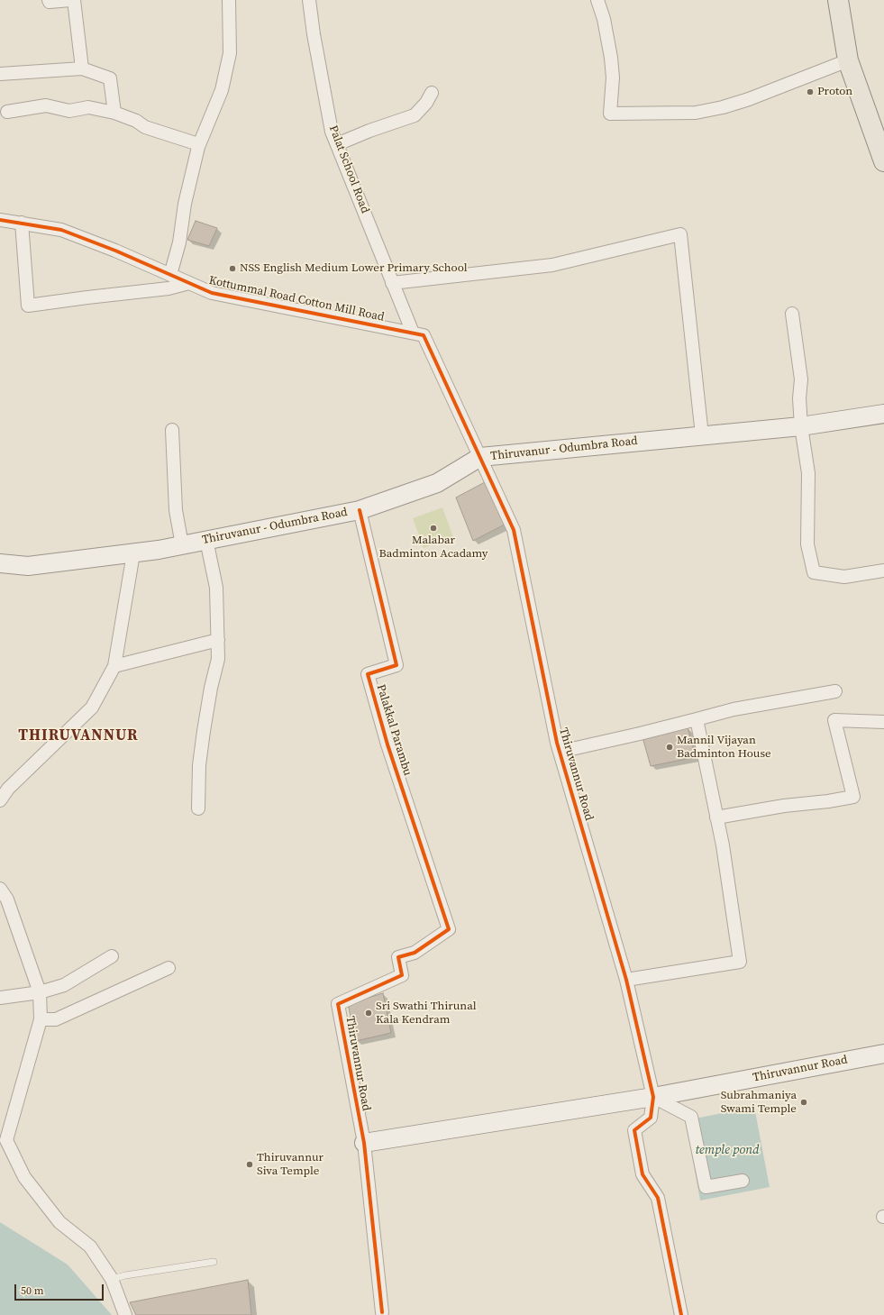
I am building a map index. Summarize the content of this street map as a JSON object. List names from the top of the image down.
{
  "streets": {
    "main road": ["Thiruvanur - Odumbra Road", "Thiruvannur Road"],
    "street": ["Palat School Road", "Kottummal Road Cotton Mill Road", "Palakkal Parambu"]
  },
  "crossings": [
    ["Palat School Road", "Kottummal Road Cotton Mill Road"],
    ["Kottummal Road Cotton Mill Road", "Thiruvanur - Odumbra Road"],
    ["Kottummal Road Cotton Mill Road", "Thiruvannur Road"],
    ["Thiruvanur - Odumbra Road", "Palakkal Parambu"],
    ["Thiruvanur - Odumbra Road", "Thiruvannur Road"],
    ["Palakkal Parambu", "Thiruvannur Road"]
  ],
  "districts": ["THIRUVANNUR"],
  "water": ["temple pond"],
  "places": [
    "Proton",
    "NSS English Medium Lower Primary School",
    "Malabar Badminton Acadamy",
    "Mannil Vijayan Badminton House",
    "Sri Swathi Thirunal Kala Kendram",
    "Subrahmaniya Swami Temple",
    "Thiruvannur Siva Temple"
  ],
  "scale_bar": "50 m"
}
